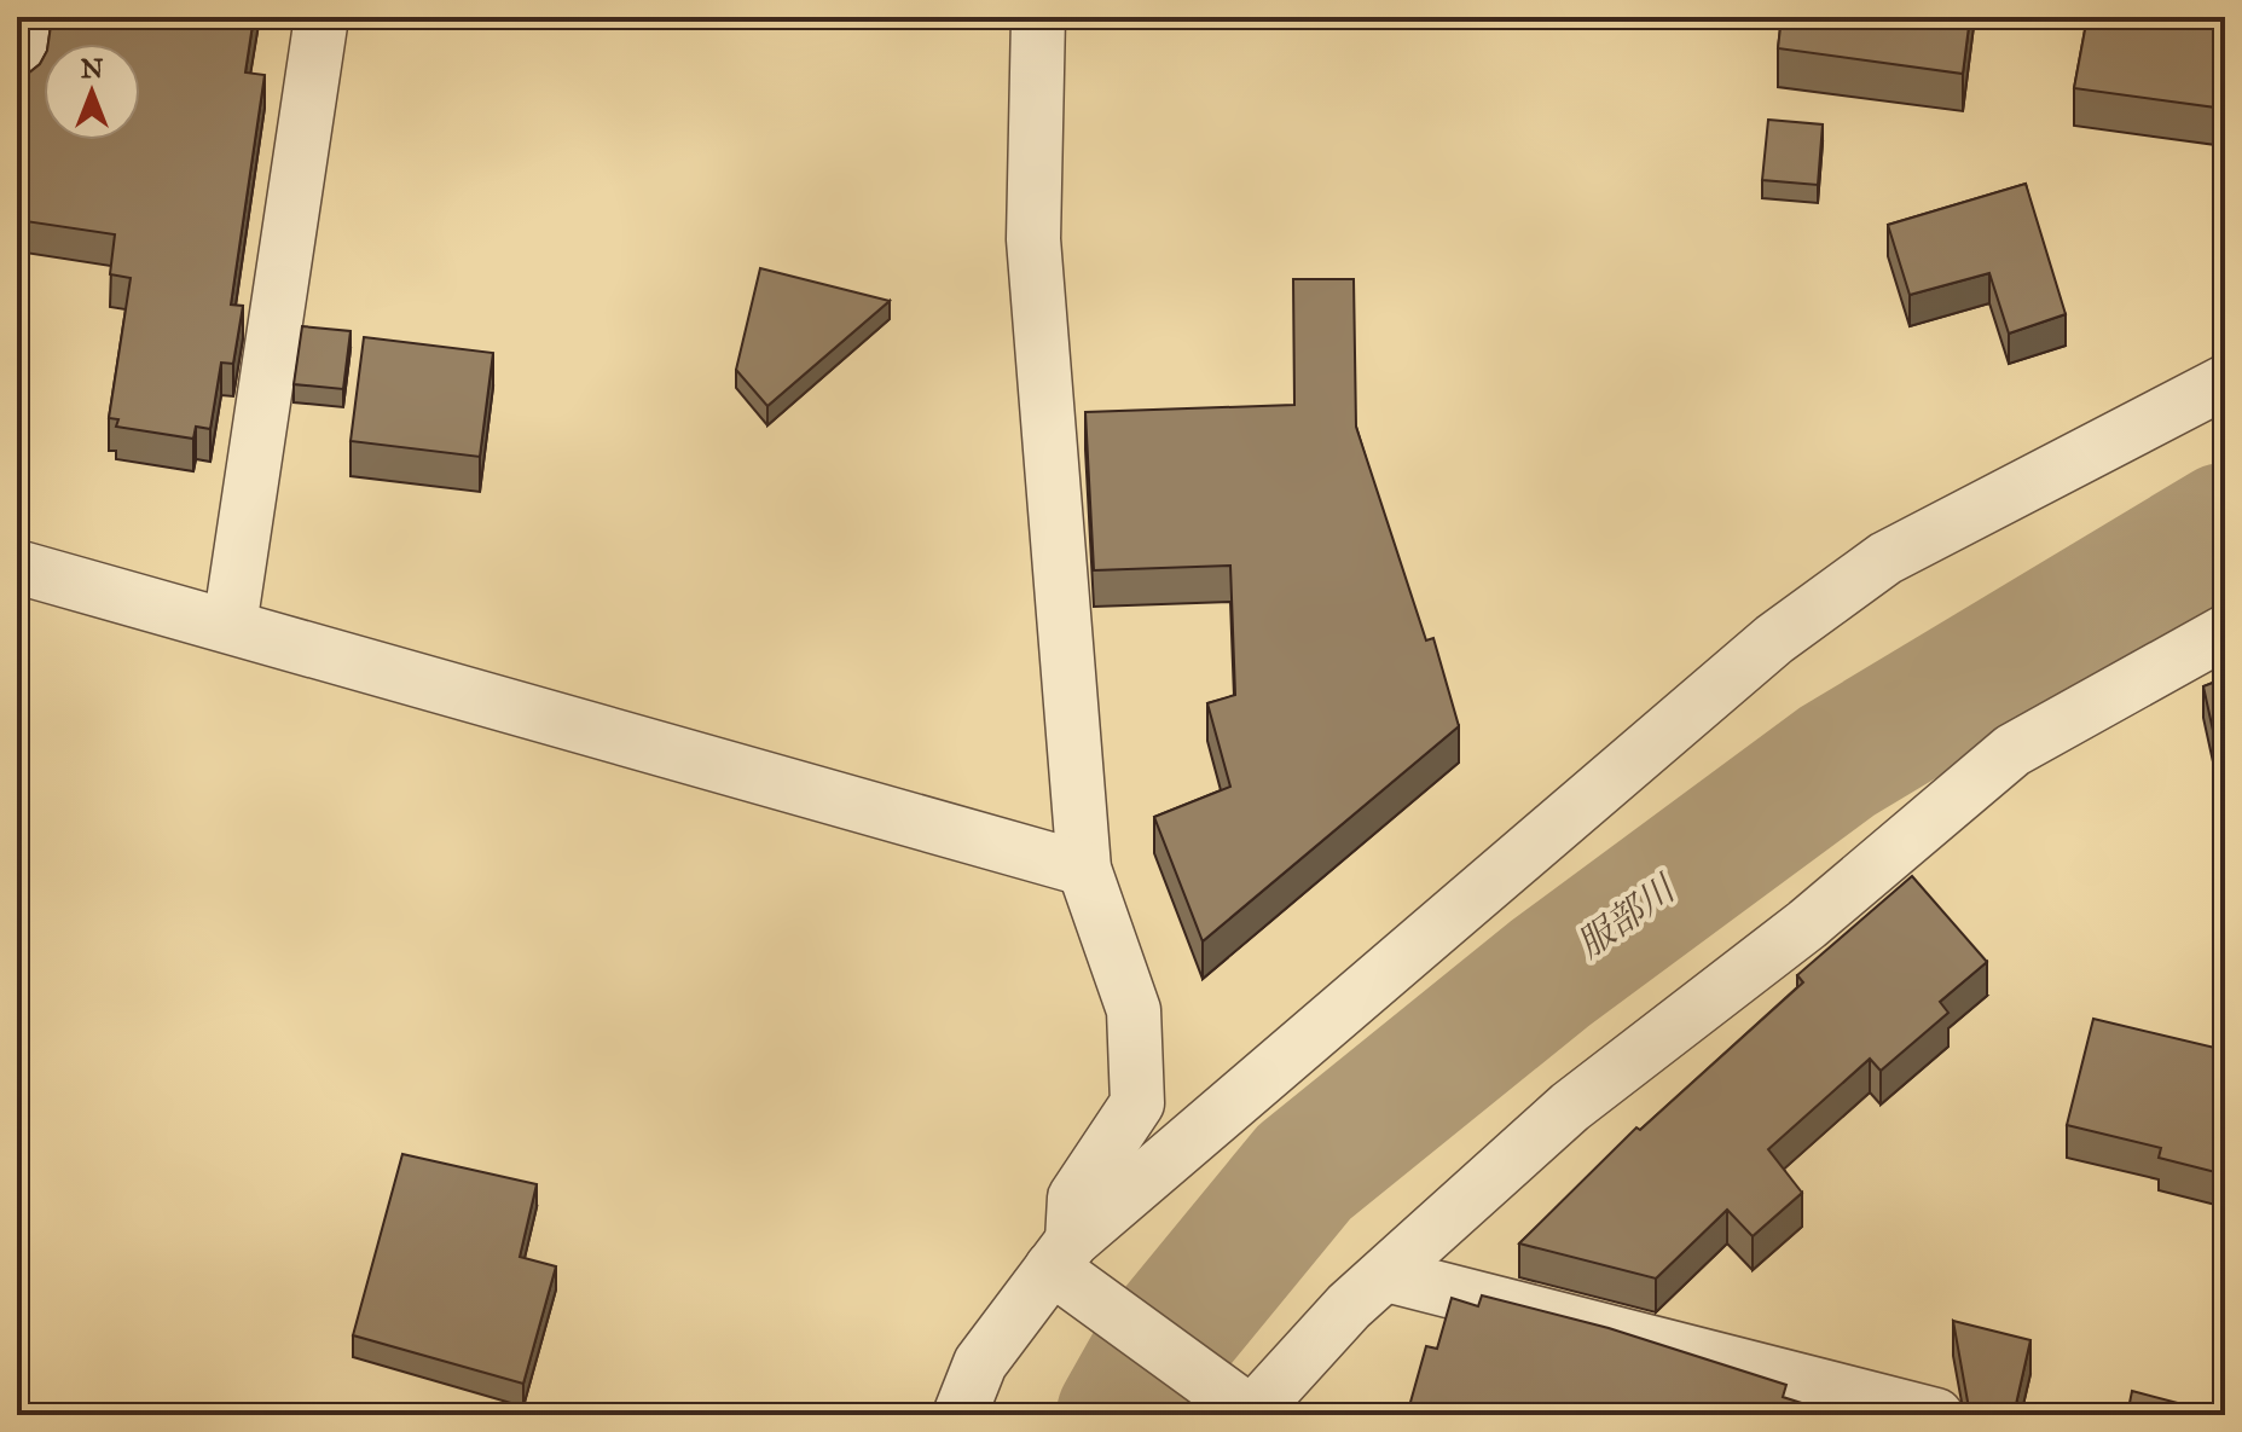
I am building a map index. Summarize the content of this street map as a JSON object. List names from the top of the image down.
{
  "water": ["服部川"],
  "north": "top"
}
